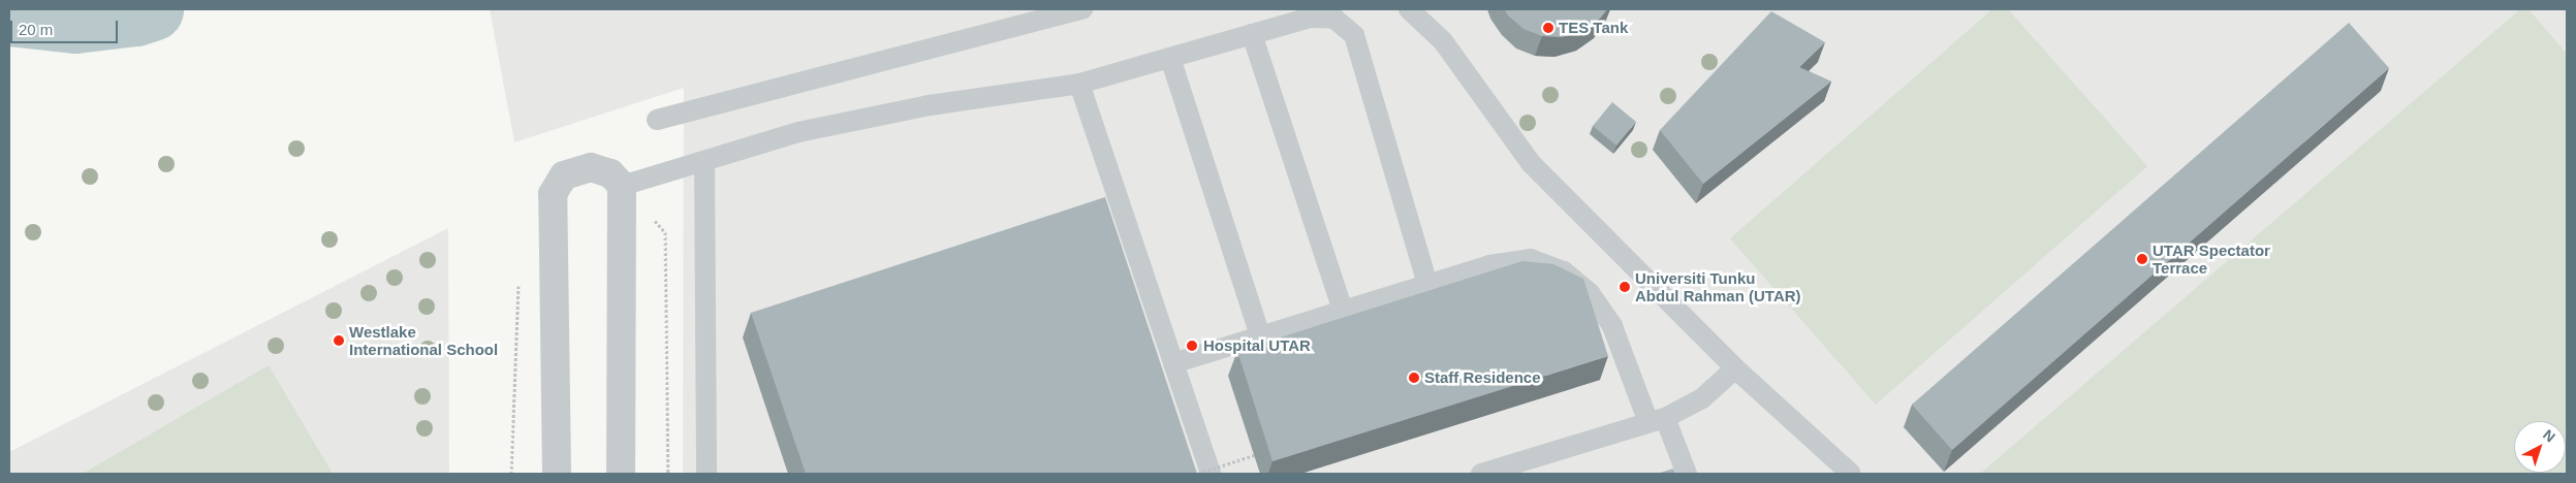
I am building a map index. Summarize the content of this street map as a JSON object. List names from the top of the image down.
{
  "places": [
    "TES Tank",
    "UTAR Spectator Terrace",
    "Universiti Tunku Abdul Rahman (UTAR)",
    "Westlake International School",
    "Hospital UTAR",
    "Staff Residence"
  ],
  "scale_bar": "20 m",
  "north": "top right"
}
